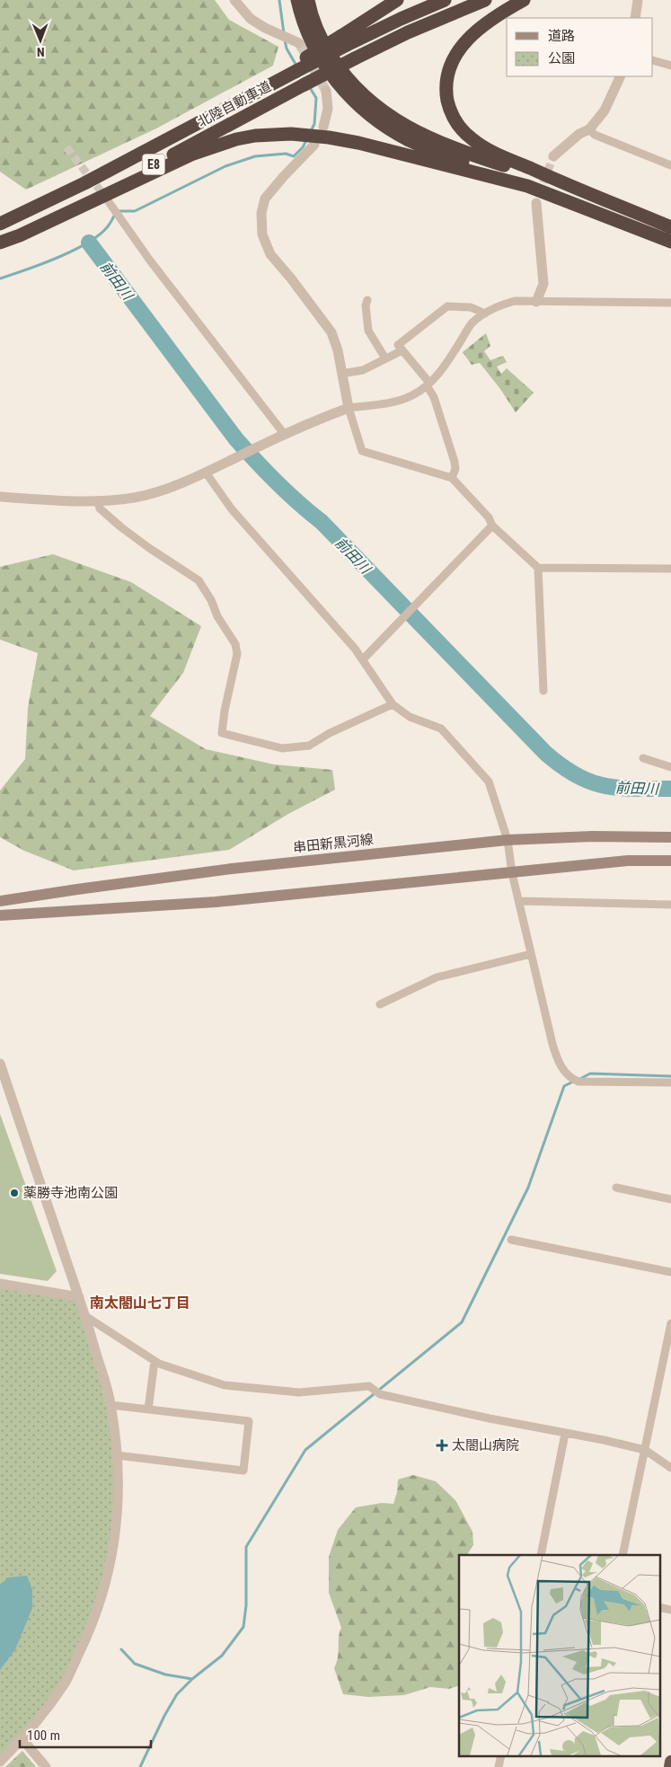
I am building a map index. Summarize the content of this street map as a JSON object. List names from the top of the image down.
{
  "streets": {
    "highway": ["北陸自動車道", "E8"],
    "main road": ["串田新黒河線"]
  },
  "districts": ["南太閤山七丁目"],
  "water": ["前田川"],
  "places": {
    "other": ["薬勝寺池南公園"],
    "health": ["太閤山病院"]
  },
  "legend": ["道路", "公園"],
  "scale_bar": "100 m",
  "north": "bottom"
}
